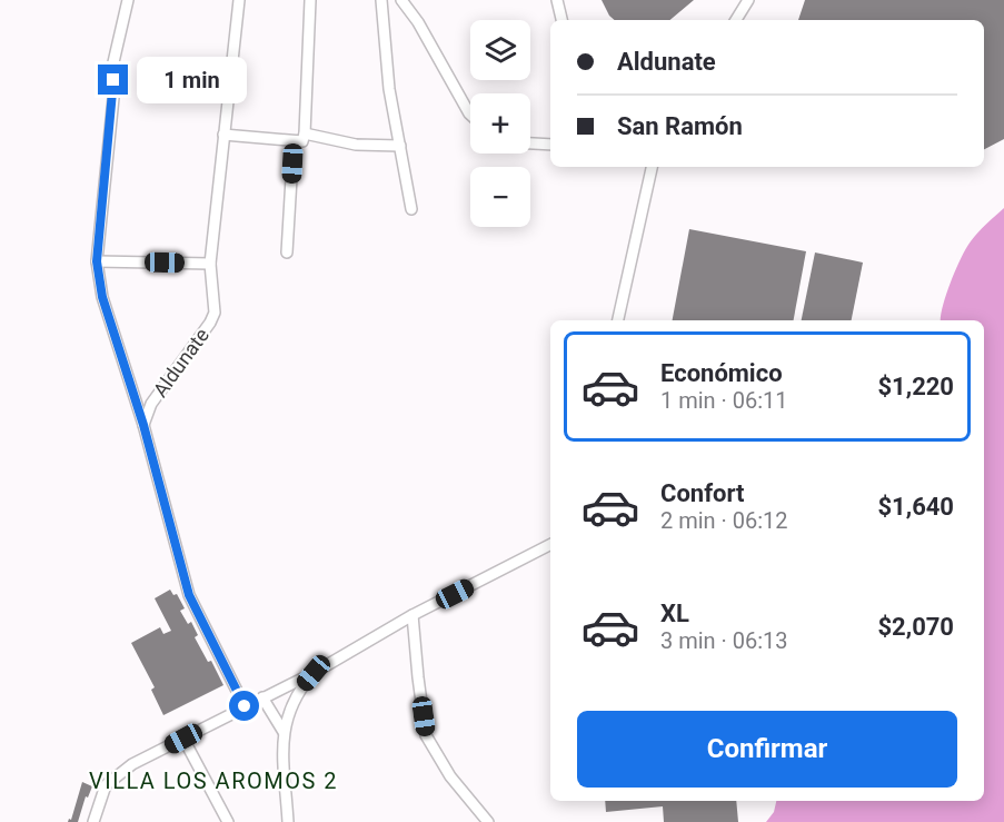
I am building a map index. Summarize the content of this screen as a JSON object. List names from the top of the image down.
{
  "streets": {
    "street": ["Aldunate"]
  },
  "districts": ["VILLA LOS AROMOS 2"],
  "page": {
    "map_buttons": ["+", "−"],
    "banner": ["Aldunate", "San Ramón"],
    "bubble": "1 min",
    "list": [
      {
        "name": "Económico",
        "note": "1 min · 06:11",
        "value": "$1,220"
      },
      {
        "name": "Confort",
        "note": "2 min · 06:12",
        "value": "$1,640"
      },
      {
        "name": "XL",
        "note": "3 min · 06:13",
        "value": "$2,070"
      }
    ],
    "buttons": "Confirmar"
  }
}
